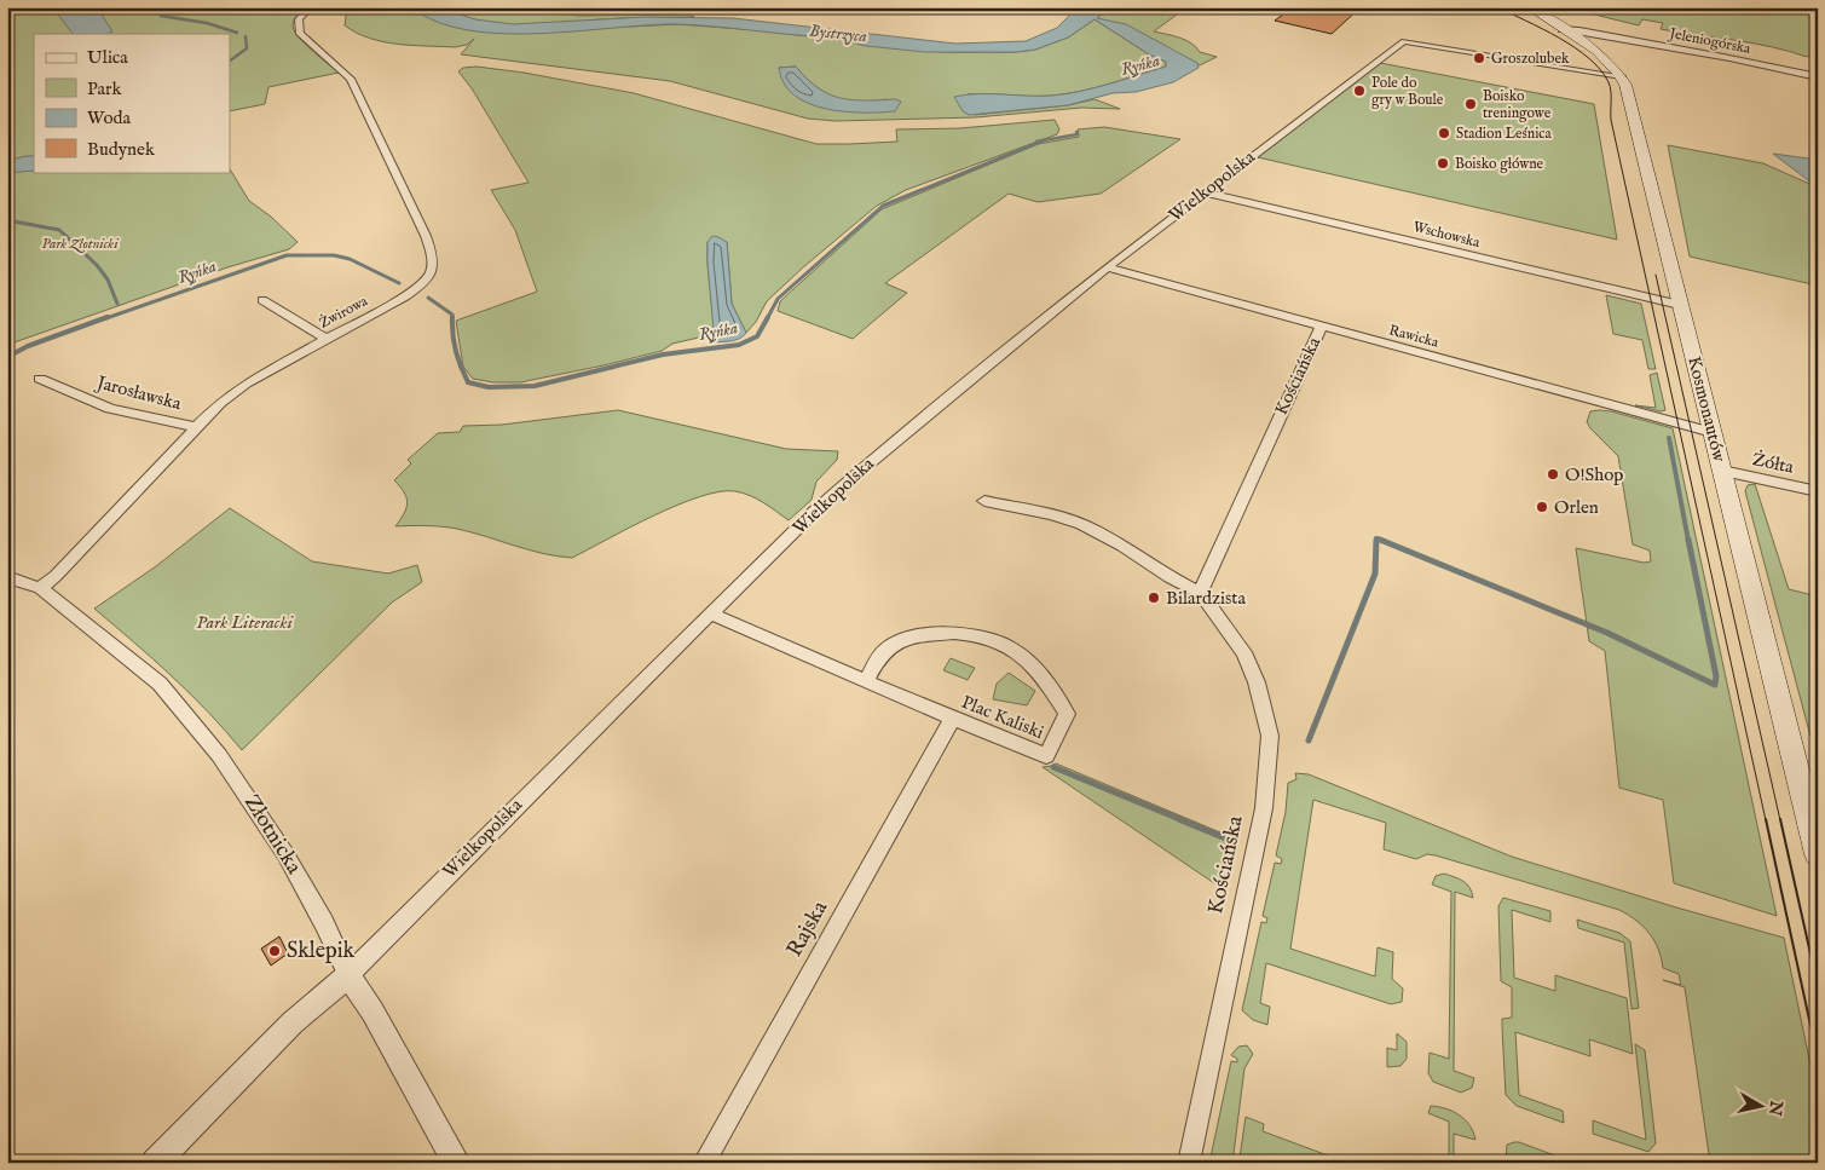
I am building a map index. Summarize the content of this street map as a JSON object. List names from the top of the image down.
{
  "streets": {
    "main road": ["Kosmonautów"],
    "street": [
      "Jeleniogórska",
      "Wielkopolska",
      "Wschowska",
      "Żwirowa",
      "Rawicka",
      "Kościańska",
      "Jarosławska",
      "Żółta",
      "Plac Kaliski",
      "Złotnicka",
      "Rajska"
    ]
  },
  "crossings": [
    ["Jeleniogórska", "Kosmonautów"],
    ["Wielkopolska", "Wschowska"],
    ["Wielkopolska", "Rawicka"],
    ["Wielkopolska", "Kosmonautów"],
    ["Wielkopolska", "Plac Kaliski"],
    ["Wielkopolska", "Złotnicka"],
    ["Wschowska", "Kosmonautów"],
    ["Żwirowa", "Jarosławska"],
    ["Żwirowa", "Złotnicka"],
    ["Rawicka", "Kościańska"],
    ["Rawicka", "Kosmonautów"],
    ["Kosmonautów", "Żółta"],
    ["Plac Kaliski", "Rajska"]
  ],
  "water": ["Bystrzyca", "Ryńka"],
  "parks": ["Park Złotnicki", "Park Literacki"],
  "places": [
    "Groszolubek",
    "Pole do gry w Boule",
    "Boisko treningowe",
    "Stadion Leśnica",
    "Boisko główne",
    "O!Shop",
    "Orlen",
    "Bilardzista",
    "Sklepik"
  ],
  "legend": [
    "Ulica",
    "Park",
    "Woda",
    "Budynek"
  ],
  "north": "right"
}
